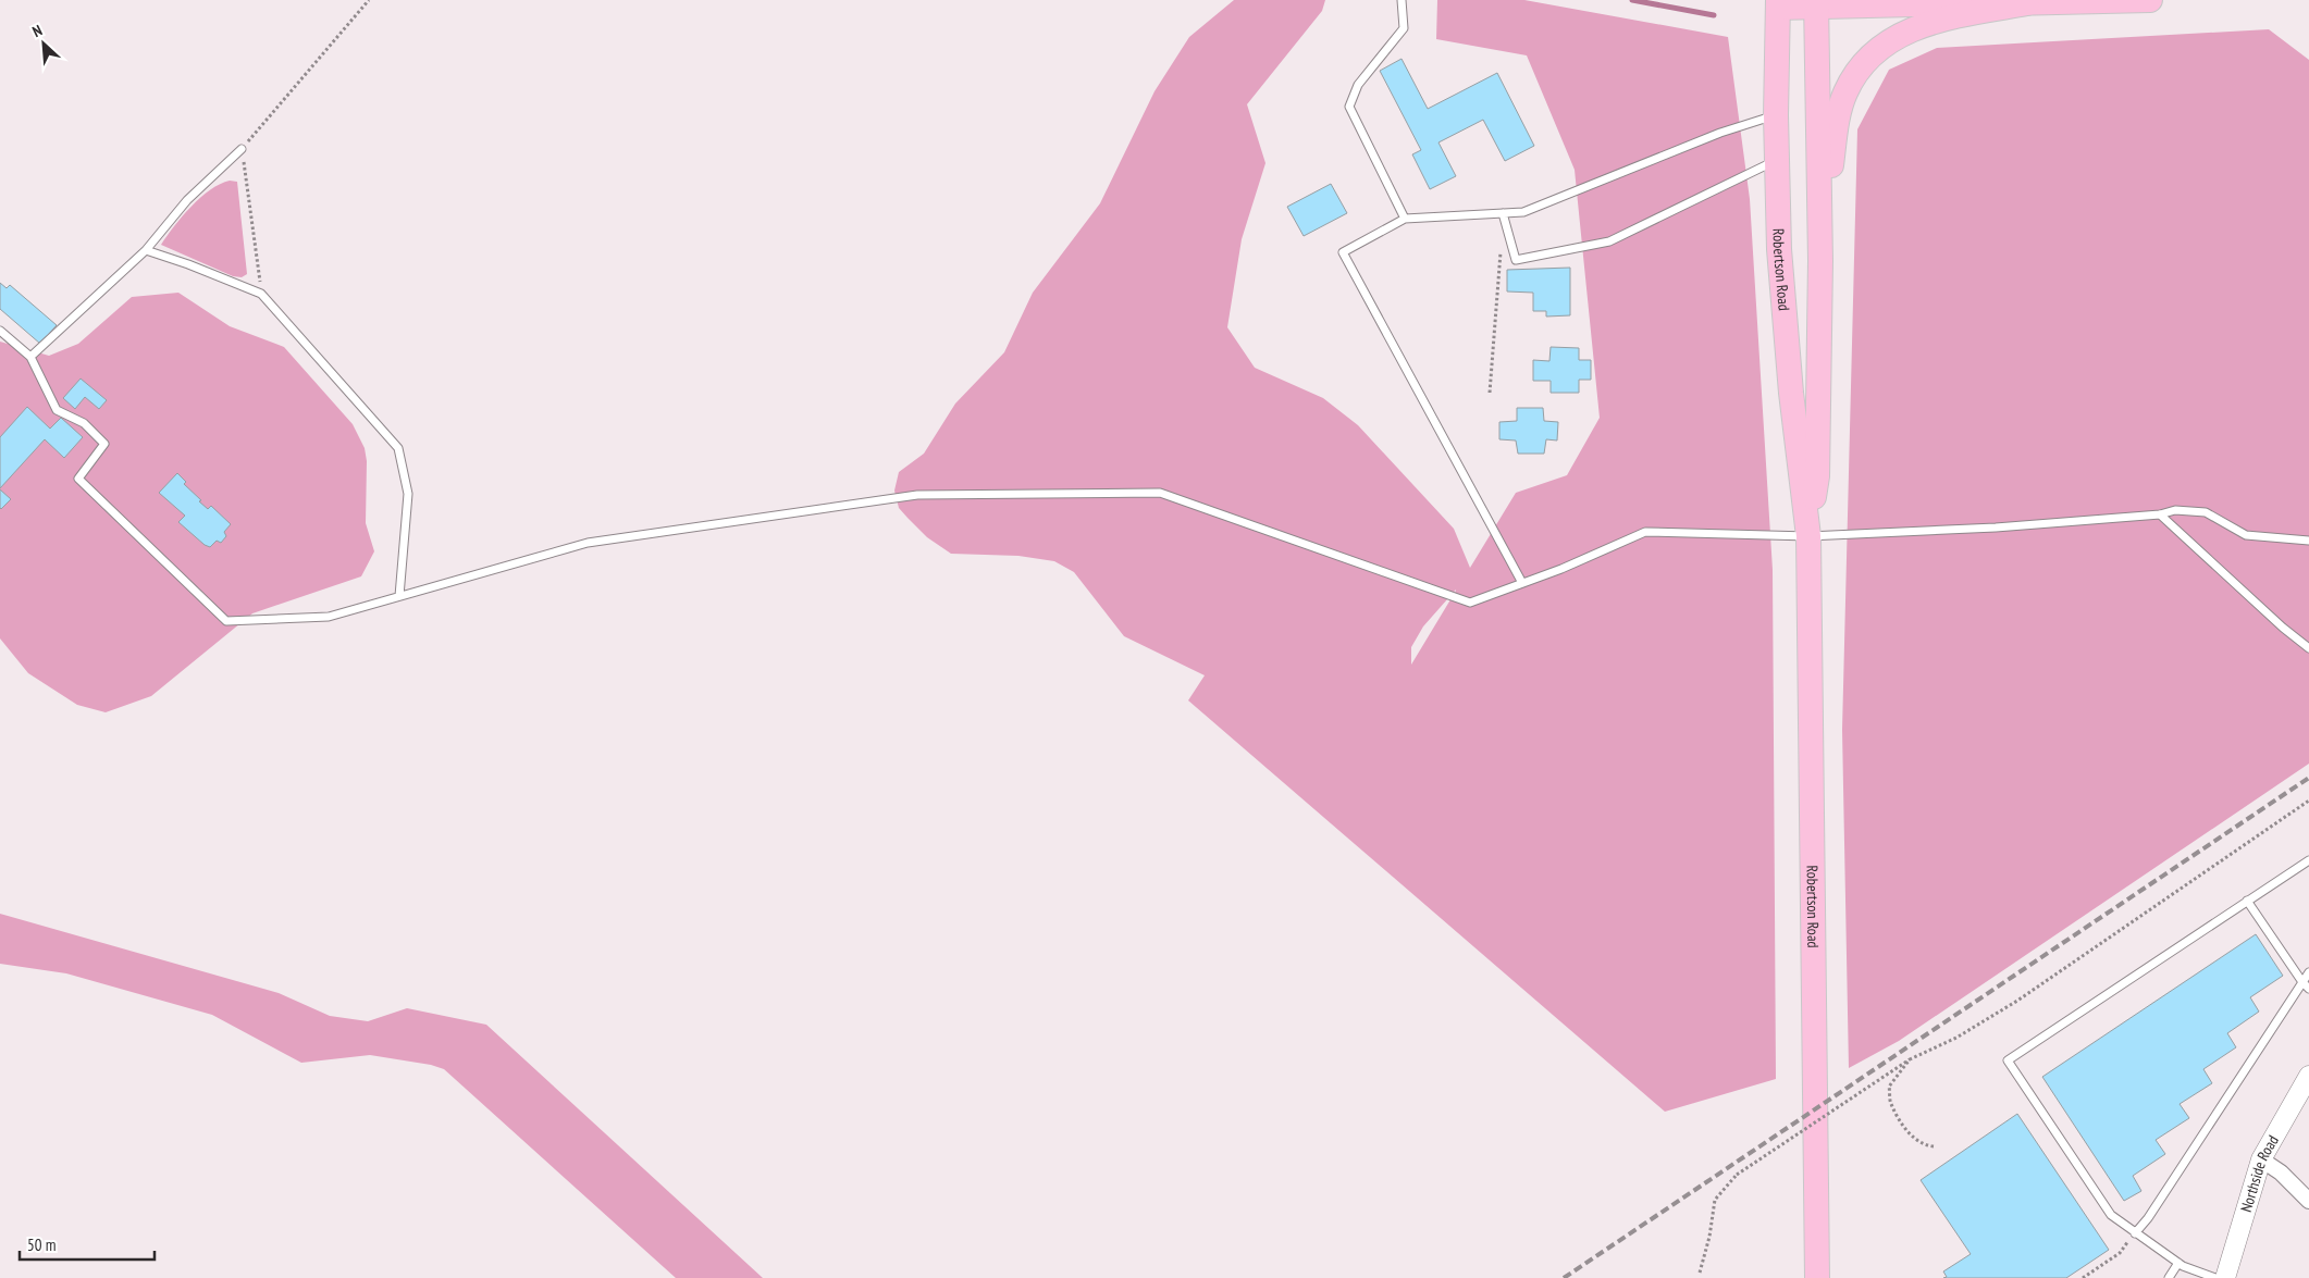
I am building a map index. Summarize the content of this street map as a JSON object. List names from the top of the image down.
{
  "streets": {
    "main road": ["Robertson Road"],
    "street": ["Northside Road"]
  },
  "scale_bar": "50 m",
  "north": "top left"
}
